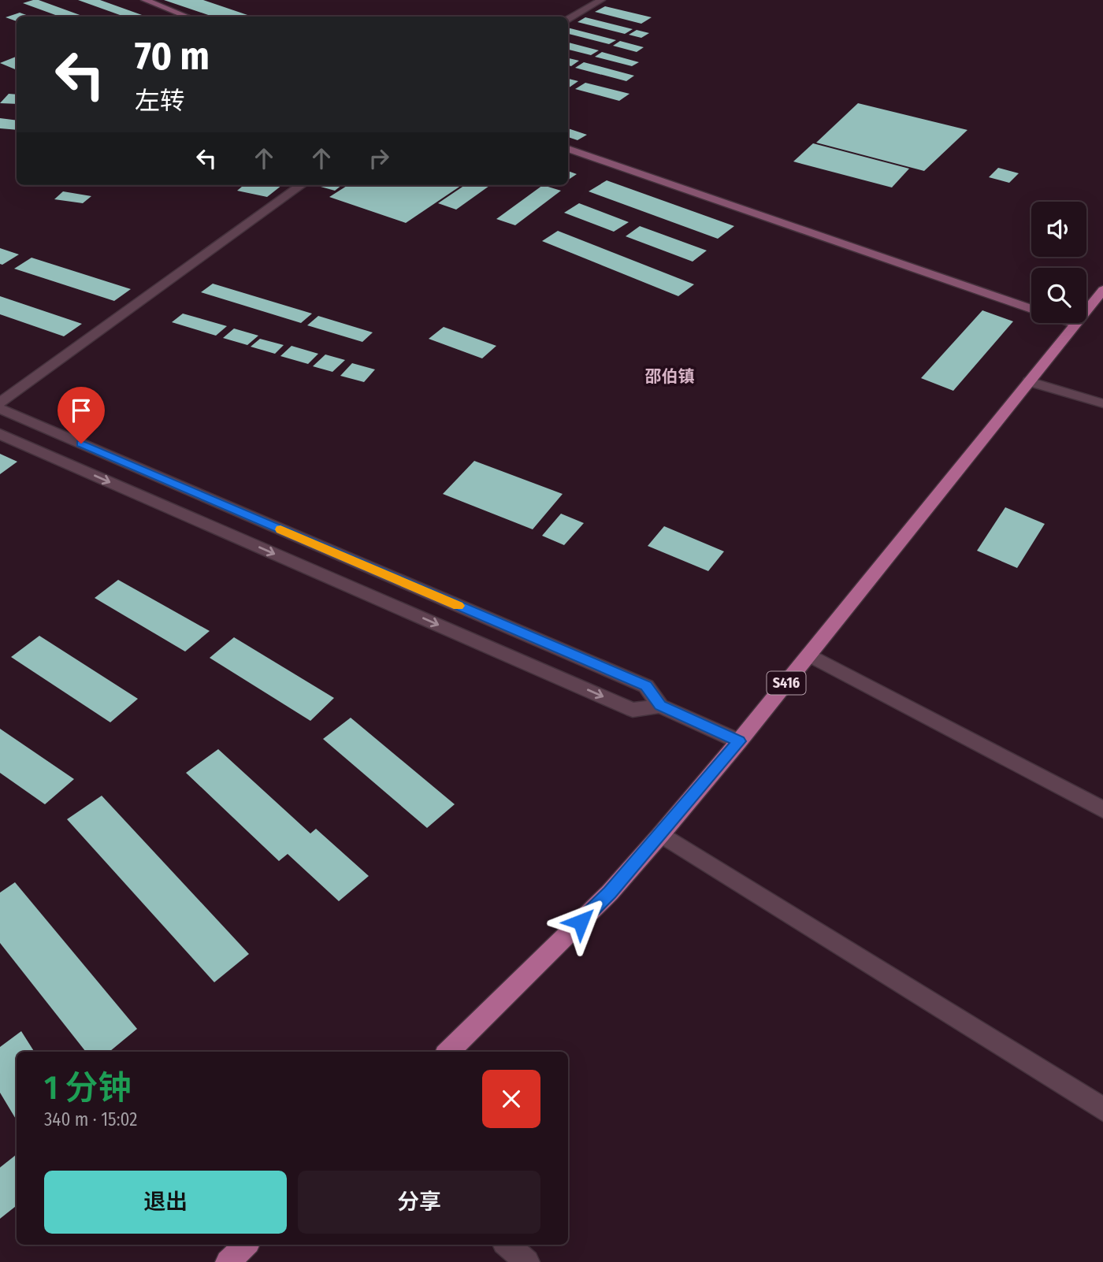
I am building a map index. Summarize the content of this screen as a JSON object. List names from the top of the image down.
{
  "streets": {
    "main road": ["S416"]
  },
  "districts": ["邵伯镇"],
  "page": {
    "turn": ["70 m", "左转"],
    "heading": ["1 分钟", "340 m · 15:02"],
    "buttons": ["退出", "分享"]
  }
}
